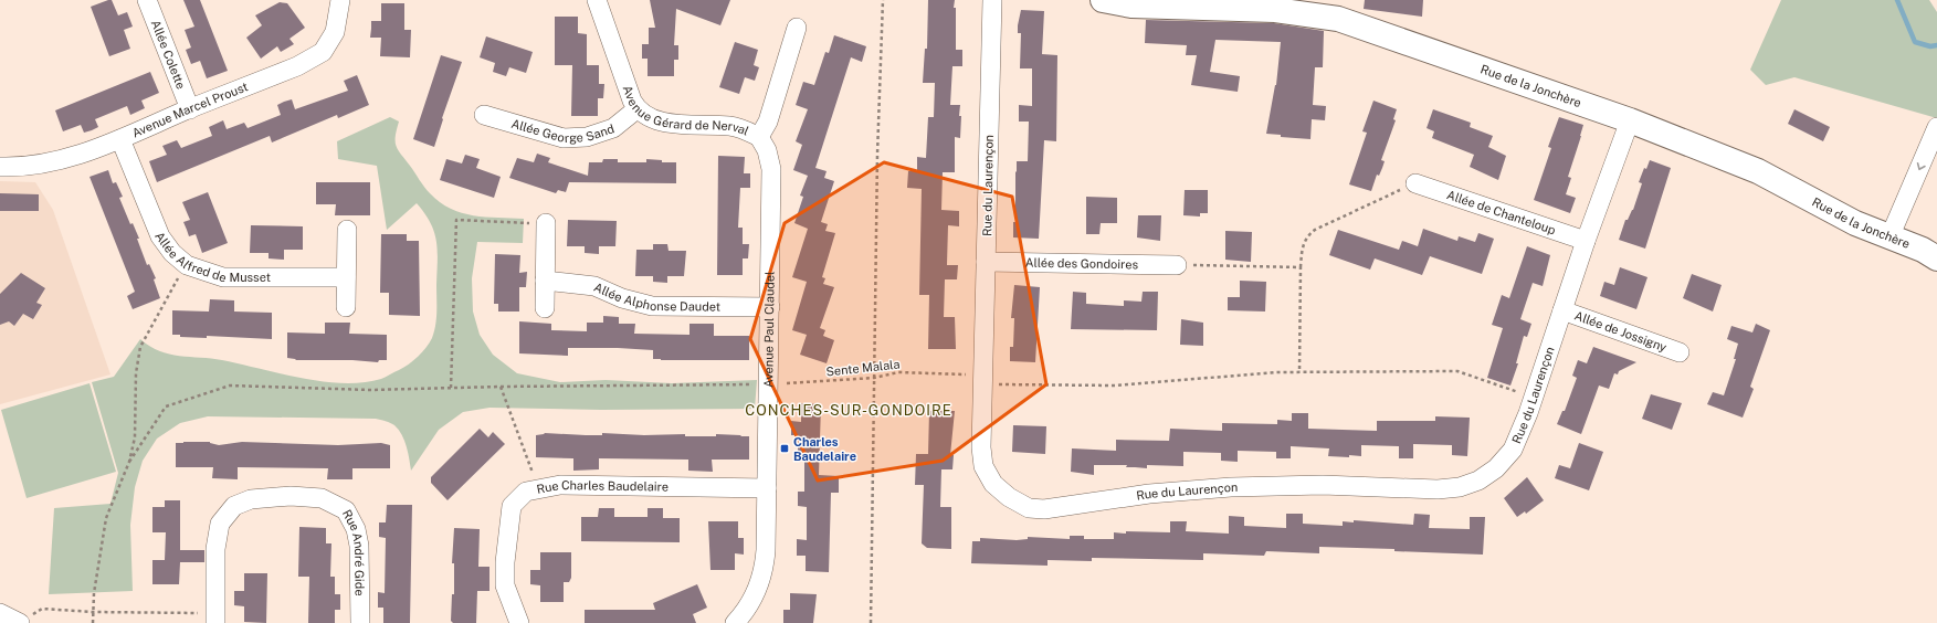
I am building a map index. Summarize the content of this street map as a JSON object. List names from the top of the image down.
{
  "streets": {
    "street": [
      "Allée Colette",
      "Rue de la Jonchère",
      "Avenue Gérard de Nerval",
      "Avenue Marcel Proust",
      "Allée George Sand",
      "Rue du Laurençon",
      "Allée de Chanteloup",
      "Allée Alfred de Musset",
      "Allée des Gondoires",
      "Allée Alphonse Daudet",
      "Avenue Paul Claudel",
      "Allée de Jossigny",
      "Rue Charles Baudelaire",
      "Rue André Gide"
    ],
    "path": ["Sente Malala"]
  },
  "crossings": [
    ["Allée Colette", "Avenue Marcel Proust"],
    ["Rue de la Jonchère", "Rue du Laurençon"],
    ["Avenue Gérard de Nerval", "Allée George Sand"],
    ["Avenue Gérard de Nerval", "Avenue Paul Claudel"],
    ["Avenue Marcel Proust", "Allée Alfred de Musset"],
    ["Rue du Laurençon", "Allée de Chanteloup"],
    ["Rue du Laurençon", "Allée des Gondoires"],
    ["Rue du Laurençon", "Allée de Jossigny"],
    ["Rue du Laurençon", "Sente Malala"],
    ["Allée Alphonse Daudet", "Avenue Paul Claudel"],
    ["Avenue Paul Claudel", "Sente Malala"],
    ["Avenue Paul Claudel", "Rue Charles Baudelaire"]
  ],
  "districts": ["CONCHES-SUR-GONDOIRE"],
  "places": {
    "transit": ["Charles Baudelaire"]
  }
}
